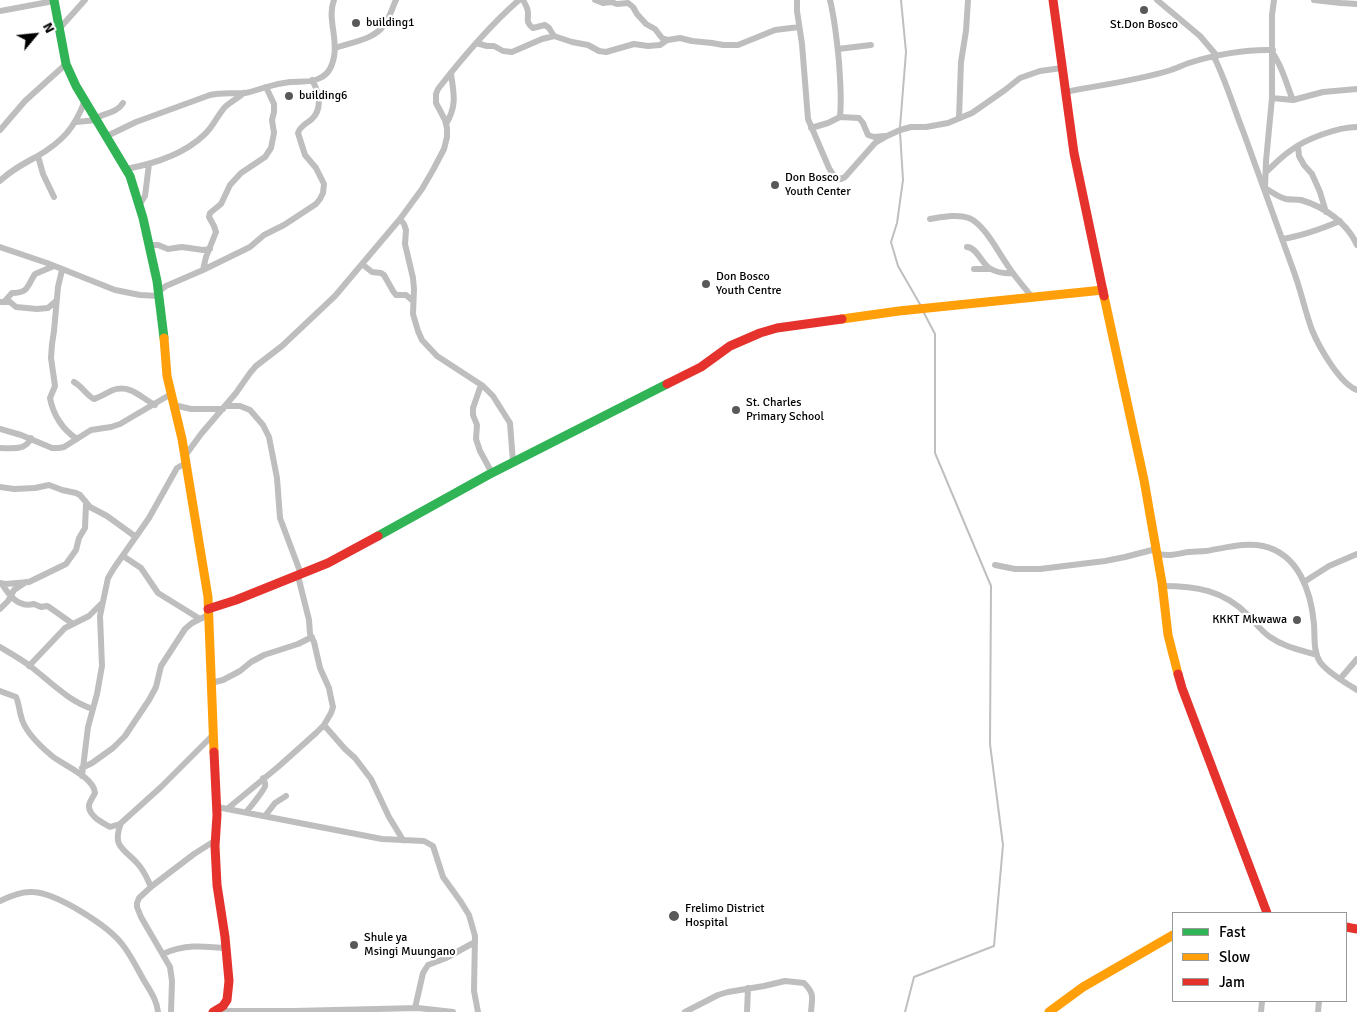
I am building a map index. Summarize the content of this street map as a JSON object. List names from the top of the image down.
{
  "places": [
    "St.Don Bosco",
    "building1",
    "building6",
    "Don Bosco Youth Center",
    "Don Bosco Youth Centre",
    "St. Charles Primary School",
    "KKKT Mkwawa",
    "Frelimo District Hospital",
    "Shule ya Msingi Muungano"
  ],
  "legend": ["Fast", "Slow", "Jam"],
  "north": "top right"
}
